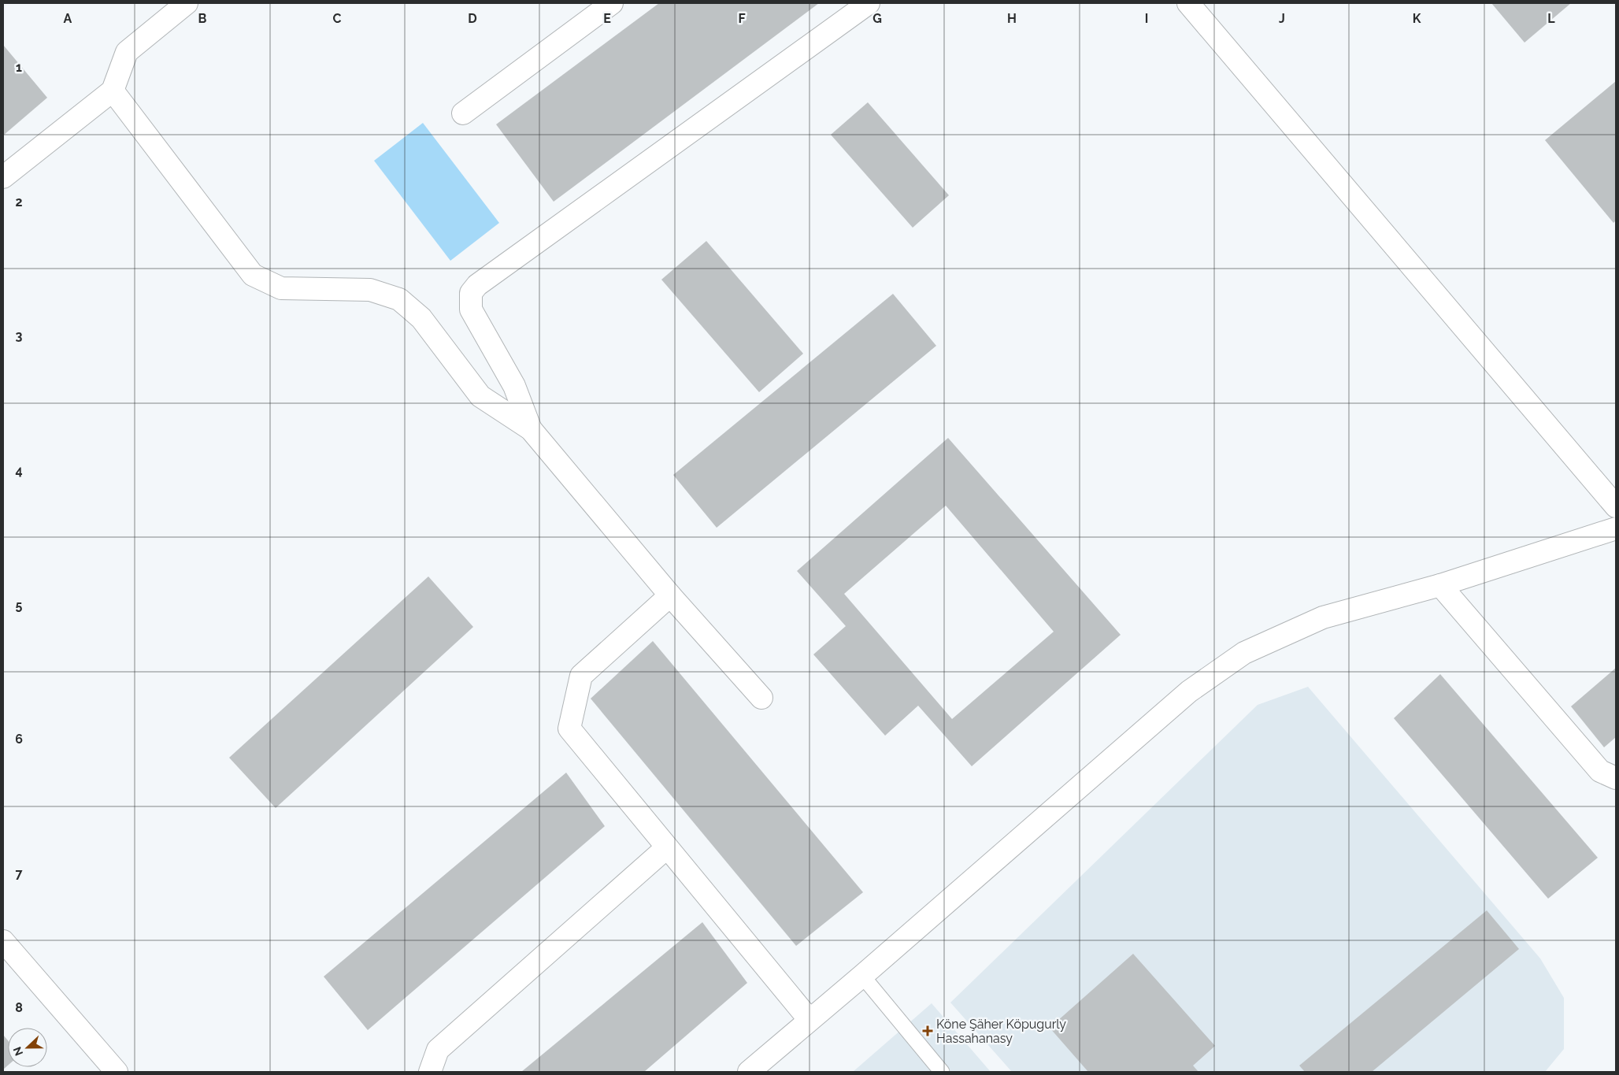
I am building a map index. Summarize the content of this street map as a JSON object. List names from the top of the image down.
{
  "places": {
    "health": ["Köne Şäher Köpugurly Hassahanasy"]
  },
  "north": "left",
  "grid": {
    "columns": [
      "A",
      "B",
      "C",
      "D",
      "E",
      "F",
      "G",
      "H",
      "I",
      "J",
      "K",
      "L"
    ],
    "rows": [
      "1",
      "2",
      "3",
      "4",
      "5",
      "6",
      "7",
      "8"
    ]
  }
}
